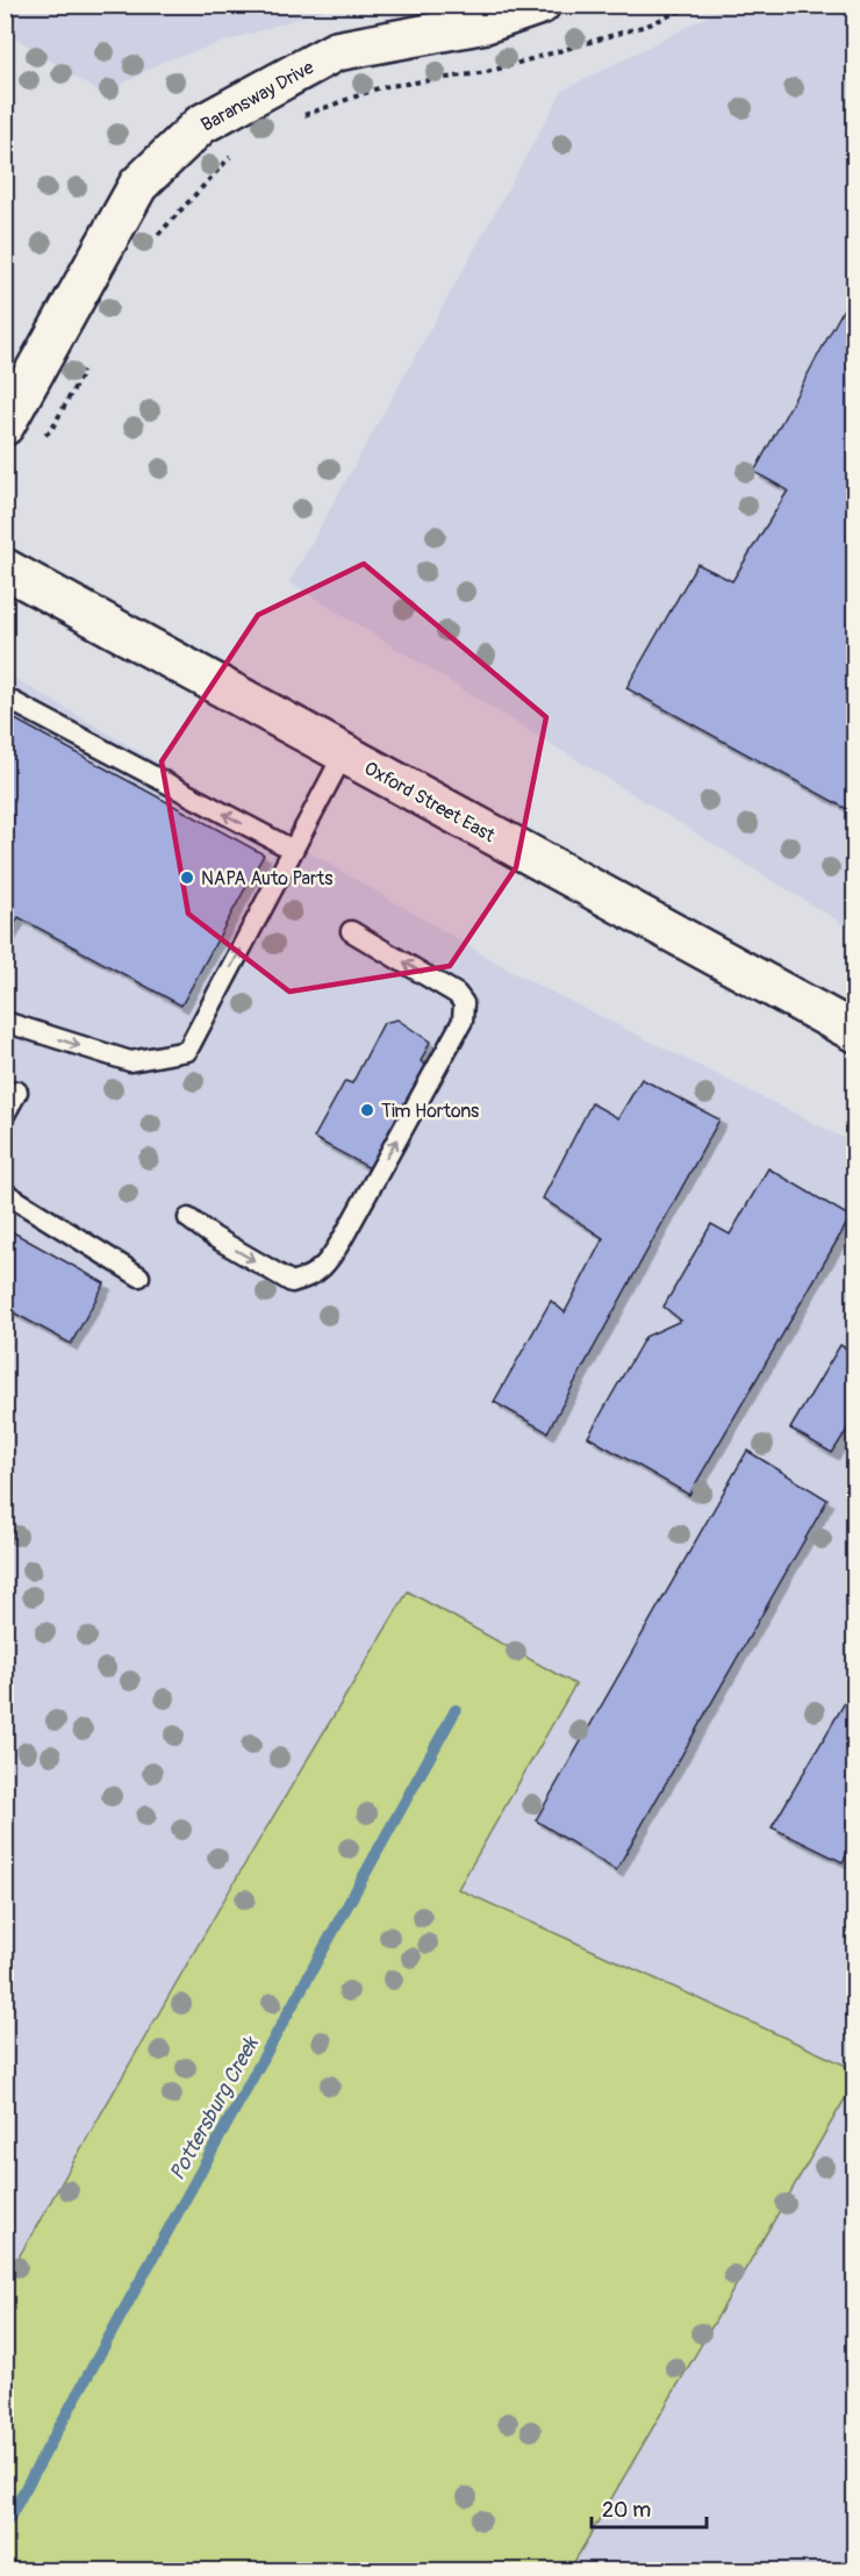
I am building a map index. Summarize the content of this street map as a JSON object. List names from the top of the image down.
{
  "streets": {
    "main road": ["Baransway Drive", "Oxford Street East"]
  },
  "water": ["Pottersburg Creek"],
  "places": ["NAPA Auto Parts", "Tim Hortons"],
  "scale_bar": "20 m"
}
